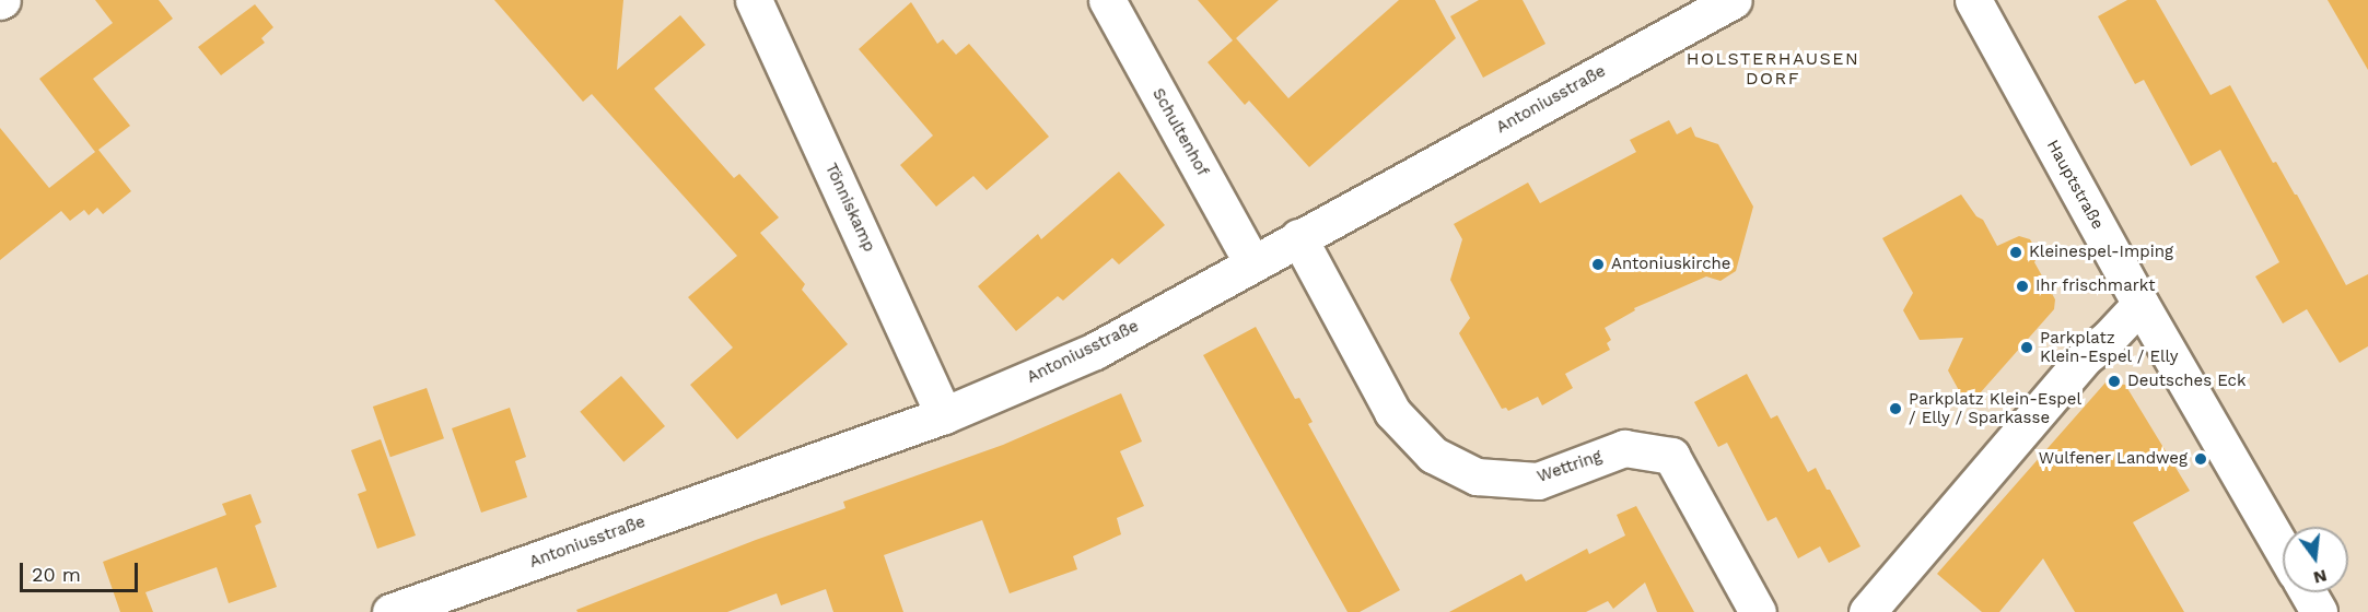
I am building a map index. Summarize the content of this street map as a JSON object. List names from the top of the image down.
{
  "streets": {
    "street": [
      "Antoniusstraße",
      "Schultenhof",
      "Hauptstraße",
      "Tönniskamp",
      "Wettring"
    ]
  },
  "crossings": [
    ["Antoniusstraße", "Schultenhof"],
    ["Antoniusstraße", "Tönniskamp"],
    ["Antoniusstraße", "Wettring"]
  ],
  "districts": ["HOLSTERHAUSEN DORF"],
  "places": [
    "Kleinespel-Imping",
    "Antoniuskirche",
    "Ihr frischmarkt",
    "Parkplatz Klein-Espel / Elly",
    "Deutsches Eck",
    "Parkplatz Klein-Espel / Elly / Sparkasse",
    "Wulfener Landweg"
  ],
  "scale_bar": "20 m",
  "north": "bottom"
}
